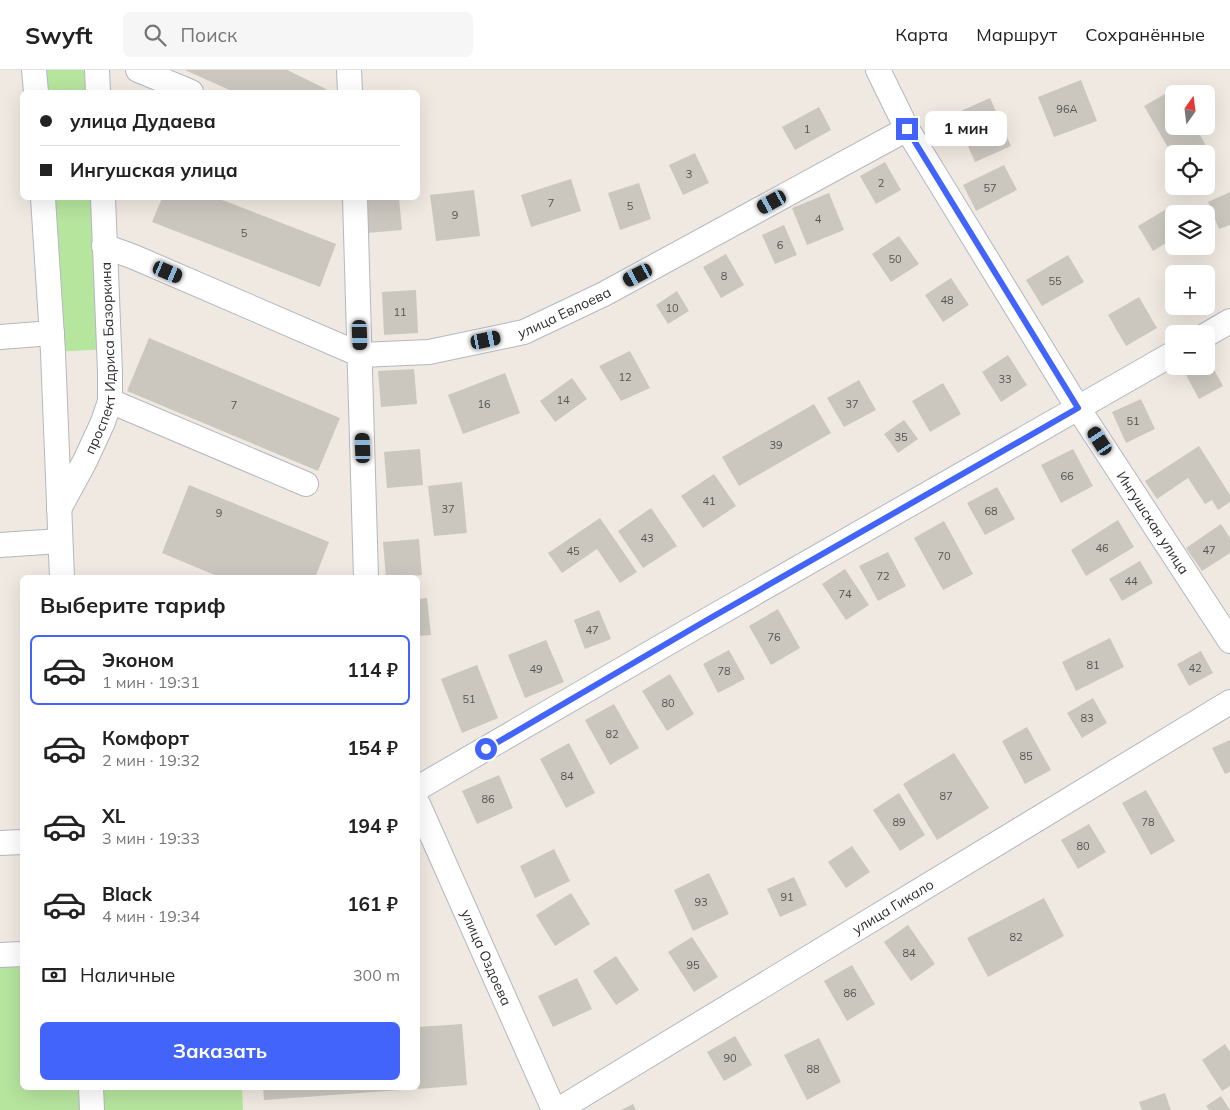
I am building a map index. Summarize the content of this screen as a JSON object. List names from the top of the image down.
{
  "streets": {
    "street": [
      "улица Евлоева",
      "проспект Идриса Базоркина",
      "Ингушская улица",
      "улица Гикало",
      "улица Оздоева"
    ]
  },
  "crossings": [
    ["улица Евлоева", "Ингушская улица"]
  ],
  "house_numbers": [
    "96А",
    "1",
    "3",
    "2",
    "57",
    "7",
    "5",
    "9",
    "4",
    "5",
    "6",
    "50",
    "8",
    "55",
    "48",
    "10",
    "11",
    "12",
    "33",
    "14",
    "16",
    "37",
    "7",
    "51",
    "35",
    "39",
    "66",
    "41",
    "37",
    "68",
    "9",
    "43",
    "46",
    "47",
    "45",
    "70",
    "72",
    "44",
    "74",
    "47",
    "76",
    "81",
    "42",
    "49",
    "78",
    "51",
    "80",
    "83",
    "82",
    "85",
    "84",
    "87",
    "86",
    "89",
    "78",
    "80",
    "91",
    "93",
    "82",
    "84",
    "95",
    "86",
    "90",
    "88"
  ],
  "north": "top",
  "page": {
    "header": "Swyft",
    "search": "Поиск",
    "nav": ["Карта", "Маршрут", "Сохранённые"],
    "map_buttons": ["+", "−"],
    "banner": ["улица Дудаева", "Ингушская улица"],
    "bubble": "1 мин",
    "heading": "Выберите тариф",
    "list": [
      {
        "name": "Эконом",
        "note": "1 мин · 19:31",
        "value": "114 ₽"
      },
      {
        "name": "Комфорт",
        "note": "2 мин · 19:32",
        "value": "154 ₽"
      },
      {
        "name": "XL",
        "note": "3 мин · 19:33",
        "value": "194 ₽"
      },
      {
        "name": "Black",
        "note": "4 мин · 19:34",
        "value": "161 ₽"
      }
    ],
    "pay": ["Наличные", "300 m"],
    "buttons": "Заказать"
  }
}
